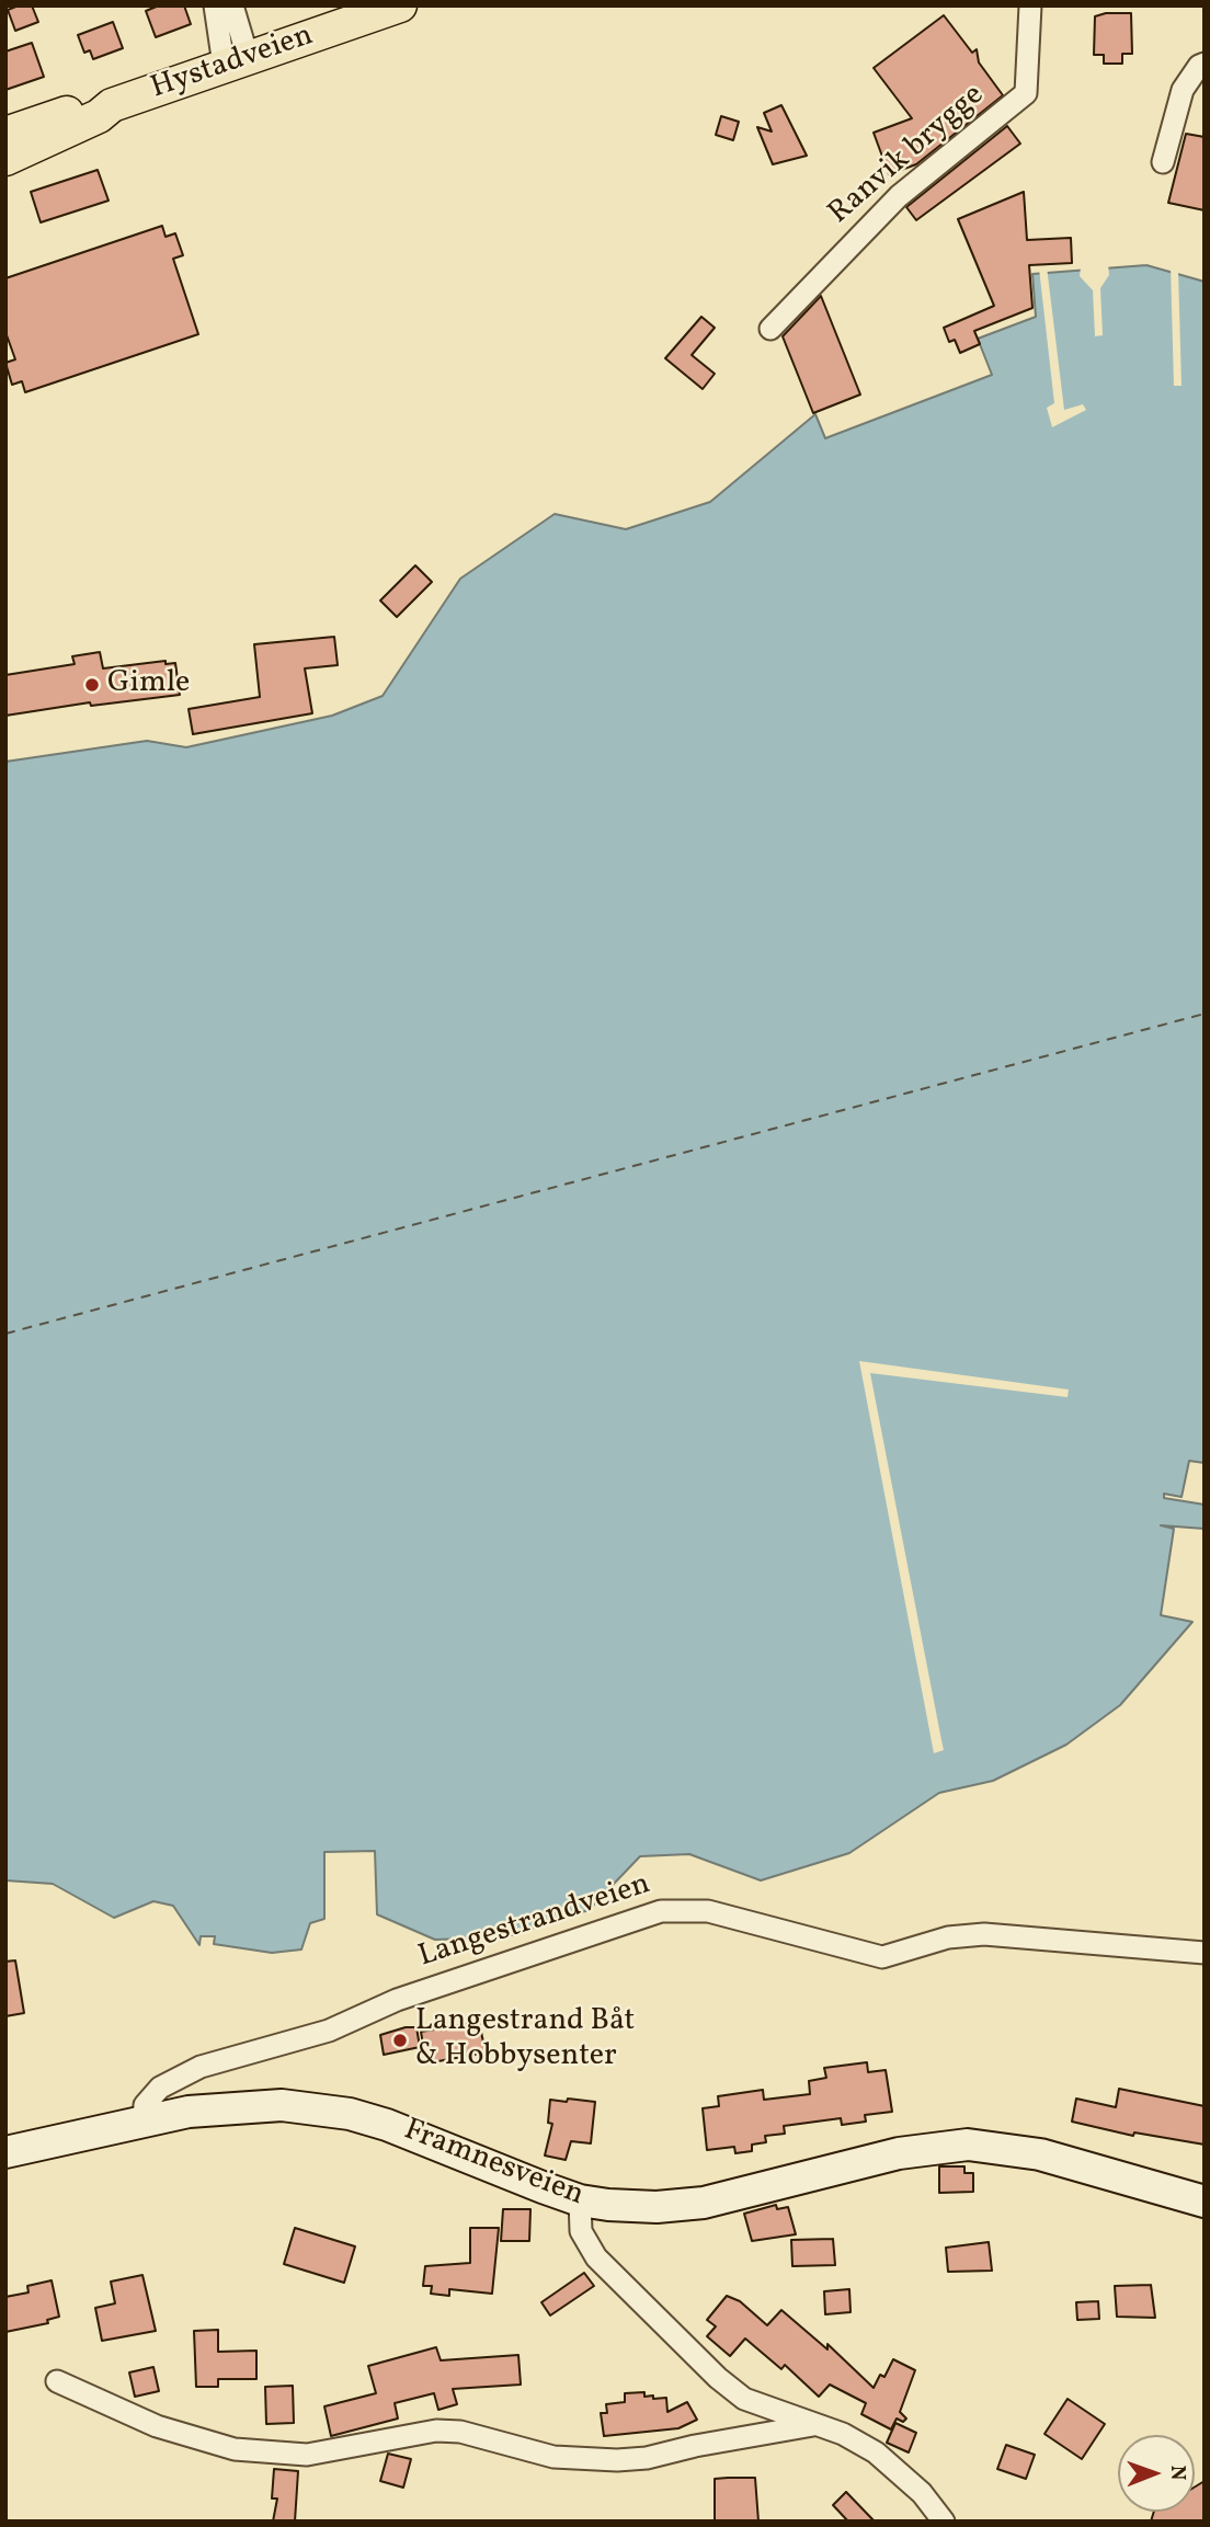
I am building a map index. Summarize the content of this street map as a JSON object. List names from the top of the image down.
{
  "streets": {
    "main road": ["Hystadveien", "Framnesveien"],
    "street": ["Ranvik brygge", "Langestrandveien"]
  },
  "crossings": [
    ["Langestrandveien", "Framnesveien"]
  ],
  "places": ["Gimle", "Langestrand Båt & Hobbysenter"],
  "north": "right"
}
